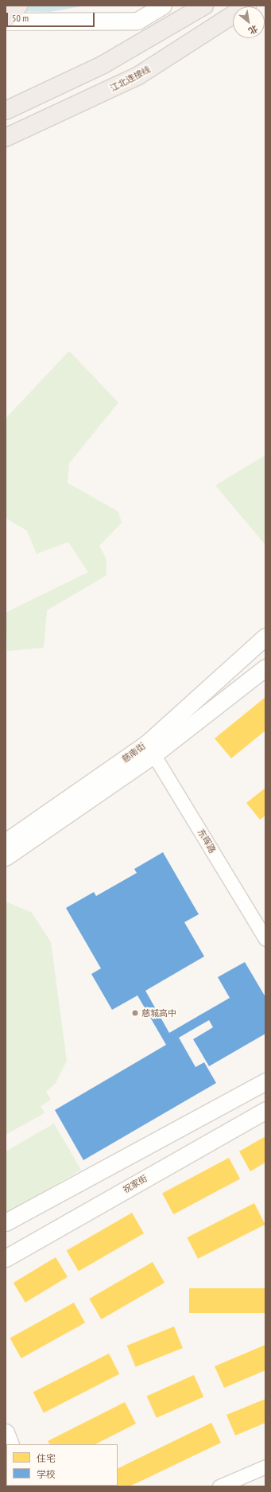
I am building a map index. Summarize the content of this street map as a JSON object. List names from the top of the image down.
{
  "streets": {
    "highway": ["江北连接线"],
    "street": ["慈南街", "东晖路", "祝家街"]
  },
  "crossings": [
    ["慈南街", "东晖路"]
  ],
  "places": ["慈城高中"],
  "legend": ["住宅", "学校"],
  "scale_bar": "50 m",
  "north": "bottom right"
}
